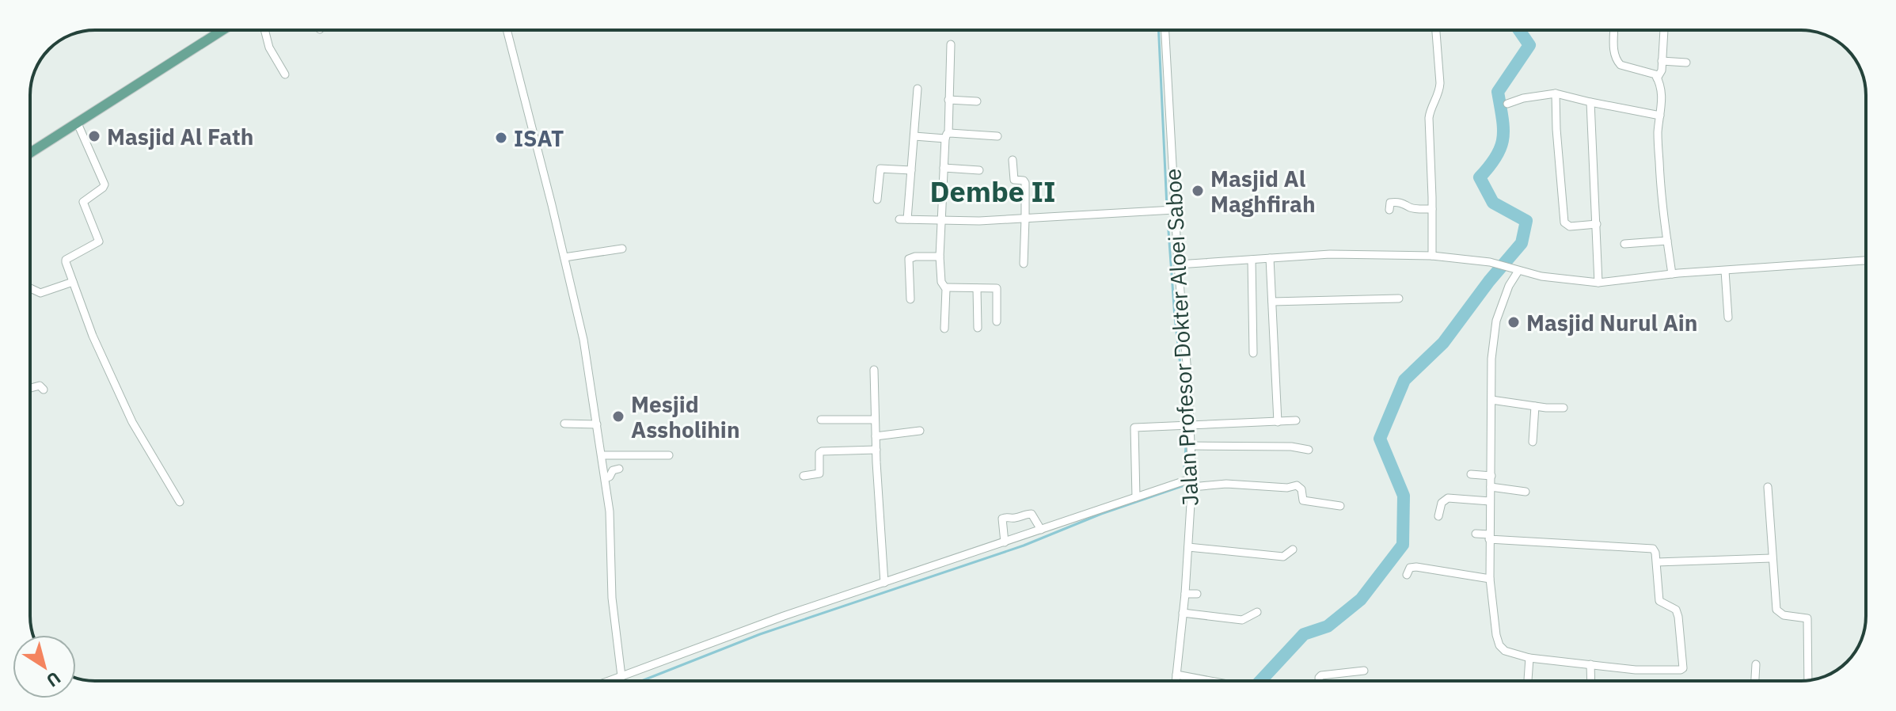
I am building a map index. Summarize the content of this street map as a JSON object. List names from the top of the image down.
{
  "streets": {
    "street": ["Jalan Profesor Dokter Aloei Saboe"]
  },
  "districts": ["Dembe II"],
  "places": [
    "Masjid Al Fath",
    "ISAT",
    "Masjid Al Maghfirah",
    "Masjid Nurul Ain",
    "Mesjid Assholihin"
  ],
  "north": "bottom right"
}
